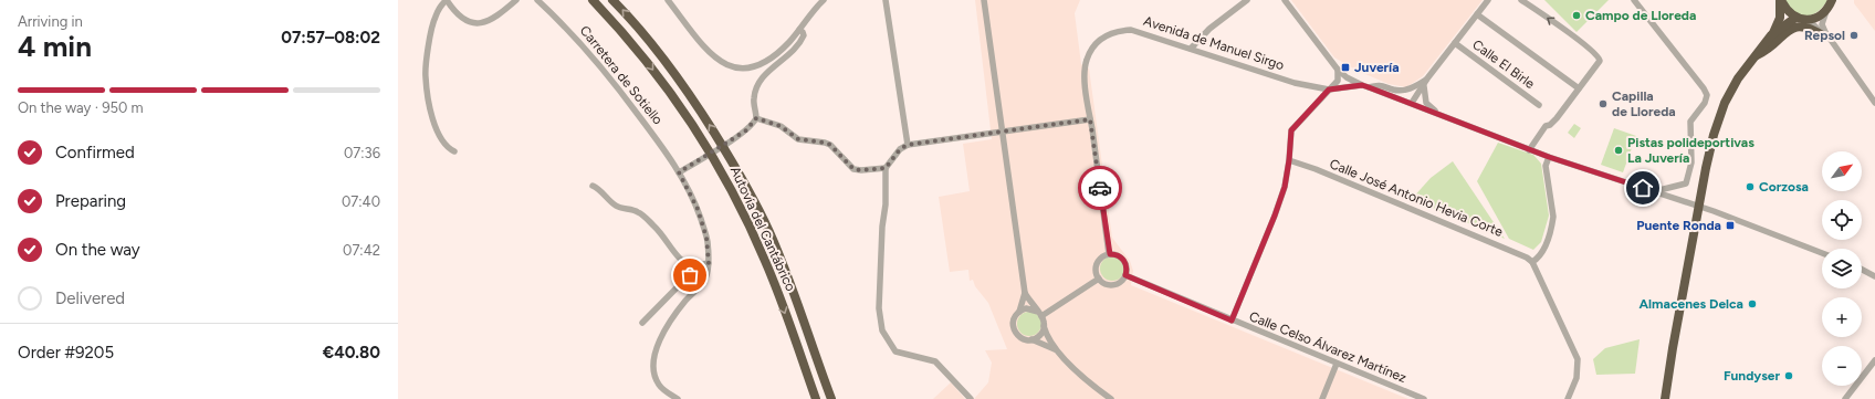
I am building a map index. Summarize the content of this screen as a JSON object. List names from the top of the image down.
{
  "streets": {
    "highway": ["Autovía del Cantábrico"],
    "street": [
      "Avenida de Manuel Sirgo",
      "Calle El Birle",
      "Carretera de Sotiello",
      "Calle José Antonio Hevia Corte",
      "Calle Celso Álvarez Martínez"
    ]
  },
  "crossings": [
    ["Avenida de Manuel Sirgo", "Calle Celso Álvarez Martínez"]
  ],
  "places": {
    "other": [
      "Campo de Lloreda",
      "Repsol",
      "Capilla de Lloreda",
      "Pistas polideportivas La Juvería",
      "Corzosa",
      "Almacenes Delca",
      "Fundyser"
    ],
    "transit": ["Juvería", "Puente Ronda"]
  },
  "north": "top right",
  "page": {
    "heading": ["4 min", "Arriving in", "07:57–08:02"],
    "panel": ["Order #9205", "€40.80"],
    "bar": "On the way · 950 m",
    "list": [
      ["Confirmed", "07:36"],
      ["Preparing", "07:40"],
      ["On the way", "07:42"],
      "Delivered"
    ],
    "map_buttons": ["+", "−"]
  }
}
